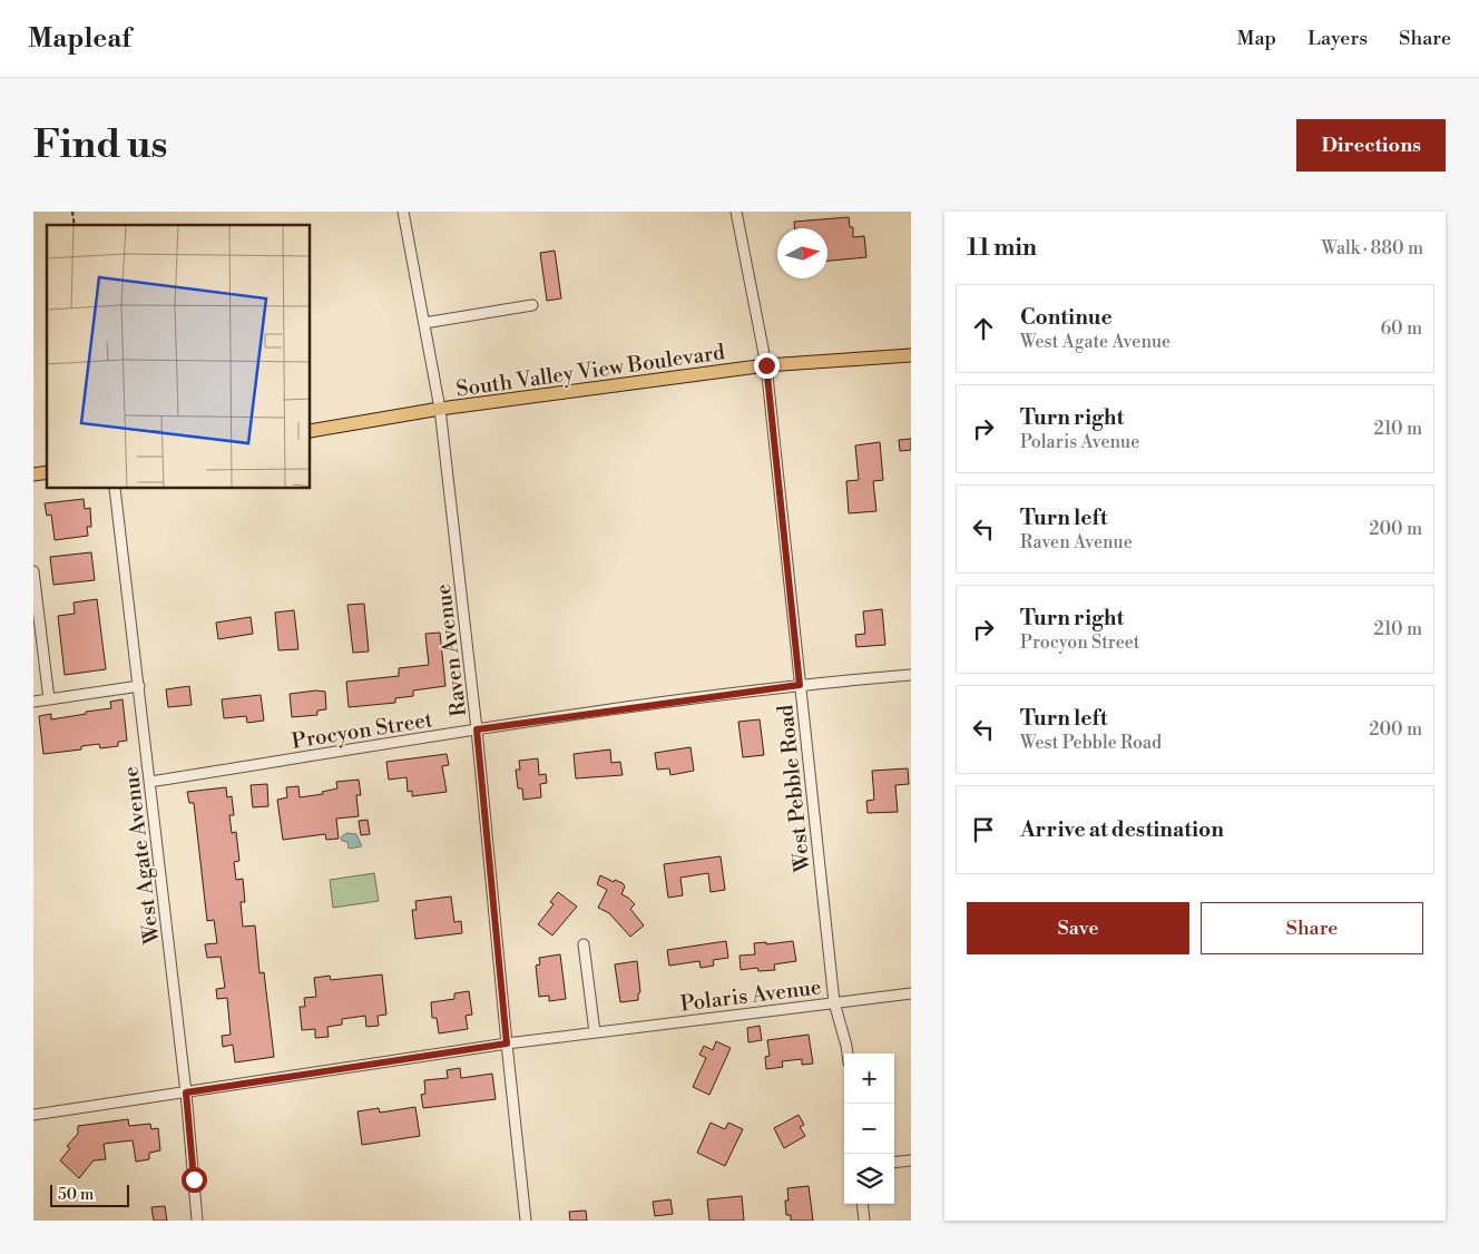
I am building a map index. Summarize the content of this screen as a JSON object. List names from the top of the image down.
{
  "streets": {
    "main road": ["South Valley View Boulevard"],
    "street": [
      "Raven Avenue",
      "Procyon Street",
      "West Pebble Road",
      "West Agate Avenue",
      "Polaris Avenue"
    ]
  },
  "crossings": [
    ["South Valley View Boulevard", "Raven Avenue"],
    ["South Valley View Boulevard", "West Pebble Road"],
    ["Raven Avenue", "Procyon Street"],
    ["Raven Avenue", "Polaris Avenue"],
    ["Procyon Street", "West Pebble Road"],
    ["Procyon Street", "West Agate Avenue"],
    ["West Pebble Road", "Polaris Avenue"],
    ["West Agate Avenue", "Polaris Avenue"]
  ],
  "scale_bar": "50 m",
  "north": "right",
  "page": {
    "header": "Mapleaf",
    "nav": ["Map", "Layers", "Share"],
    "buttons": [
      "Directions",
      ["Save", "Share"]
    ],
    "title": "Find us",
    "heading": ["11 min", "Walk · 880 m"],
    "list": [
      ["Continue", "West Agate Avenue", "60 m"],
      ["Turn right", "Polaris Avenue", "210 m"],
      ["Turn left", "Raven Avenue", "200 m"],
      ["Turn right", "Procyon Street", "210 m"],
      ["Turn left", "West Pebble Road", "200 m"],
      "Arrive at destination"
    ],
    "map_buttons": ["+", "−"],
    "scale": "50 m"
  }
}
